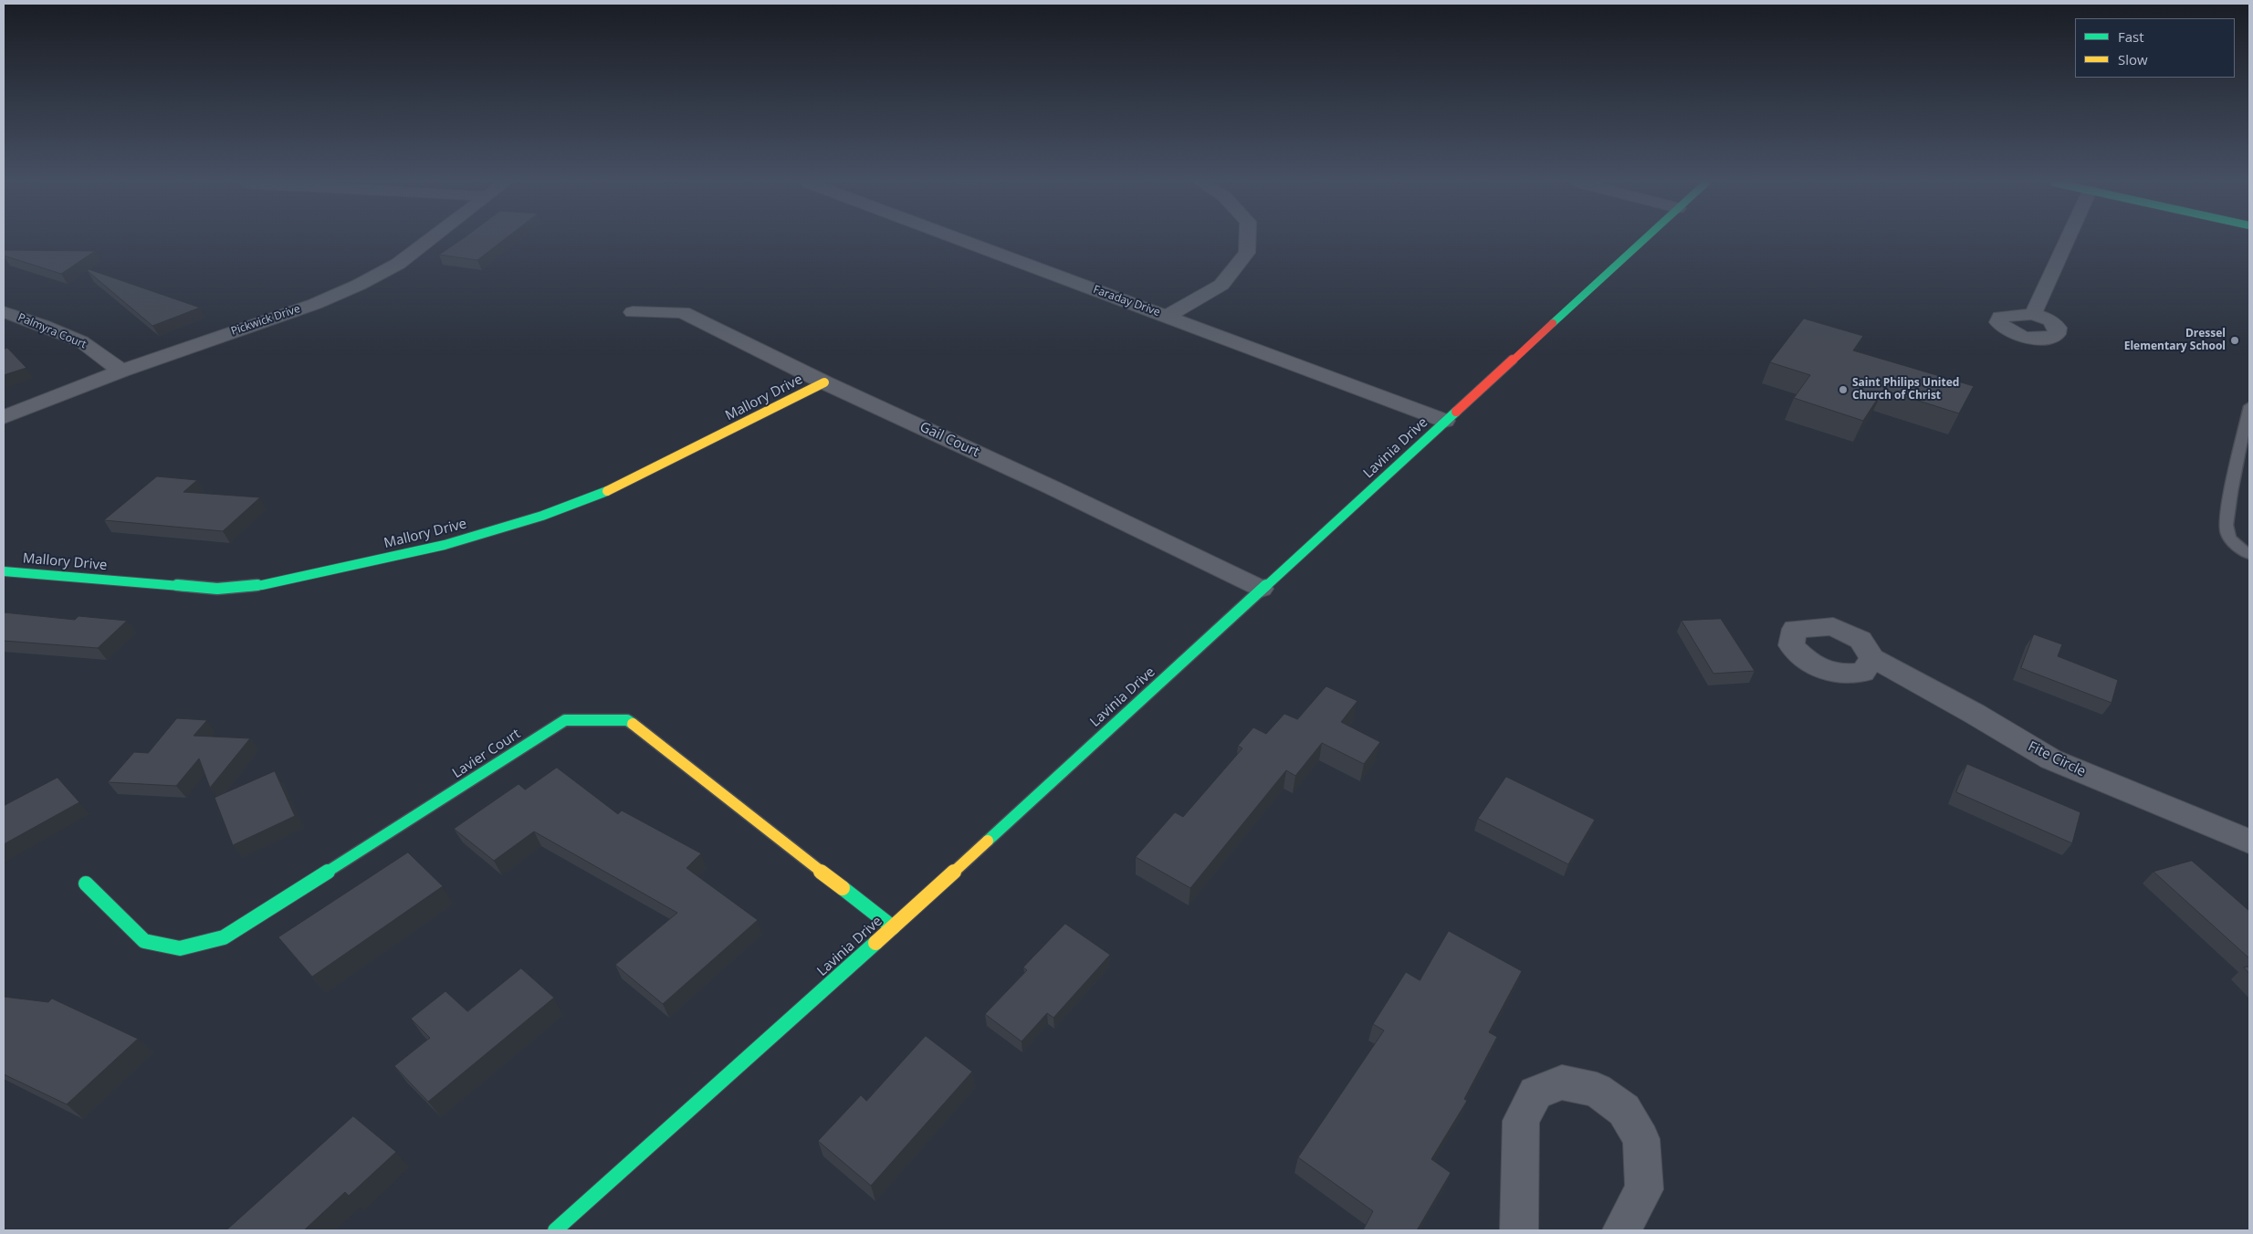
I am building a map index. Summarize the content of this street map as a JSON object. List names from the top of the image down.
{
  "streets": {
    "street": [
      "Faraday Drive",
      "Pickwick Drive",
      "Palmyra Court",
      "Mallory Drive",
      "Gail Court",
      "Lavinia Drive",
      "Lavier Court",
      "Fite Circle"
    ]
  },
  "crossings": [
    ["Faraday Drive", "Lavinia Drive"],
    ["Pickwick Drive", "Palmyra Court"],
    ["Mallory Drive", "Gail Court"],
    ["Gail Court", "Lavinia Drive"],
    ["Lavinia Drive", "Lavier Court"]
  ],
  "places": ["Dressel Elementary School", "Saint Philips United Church of Christ"],
  "legend": ["Fast", "Slow"]
}
